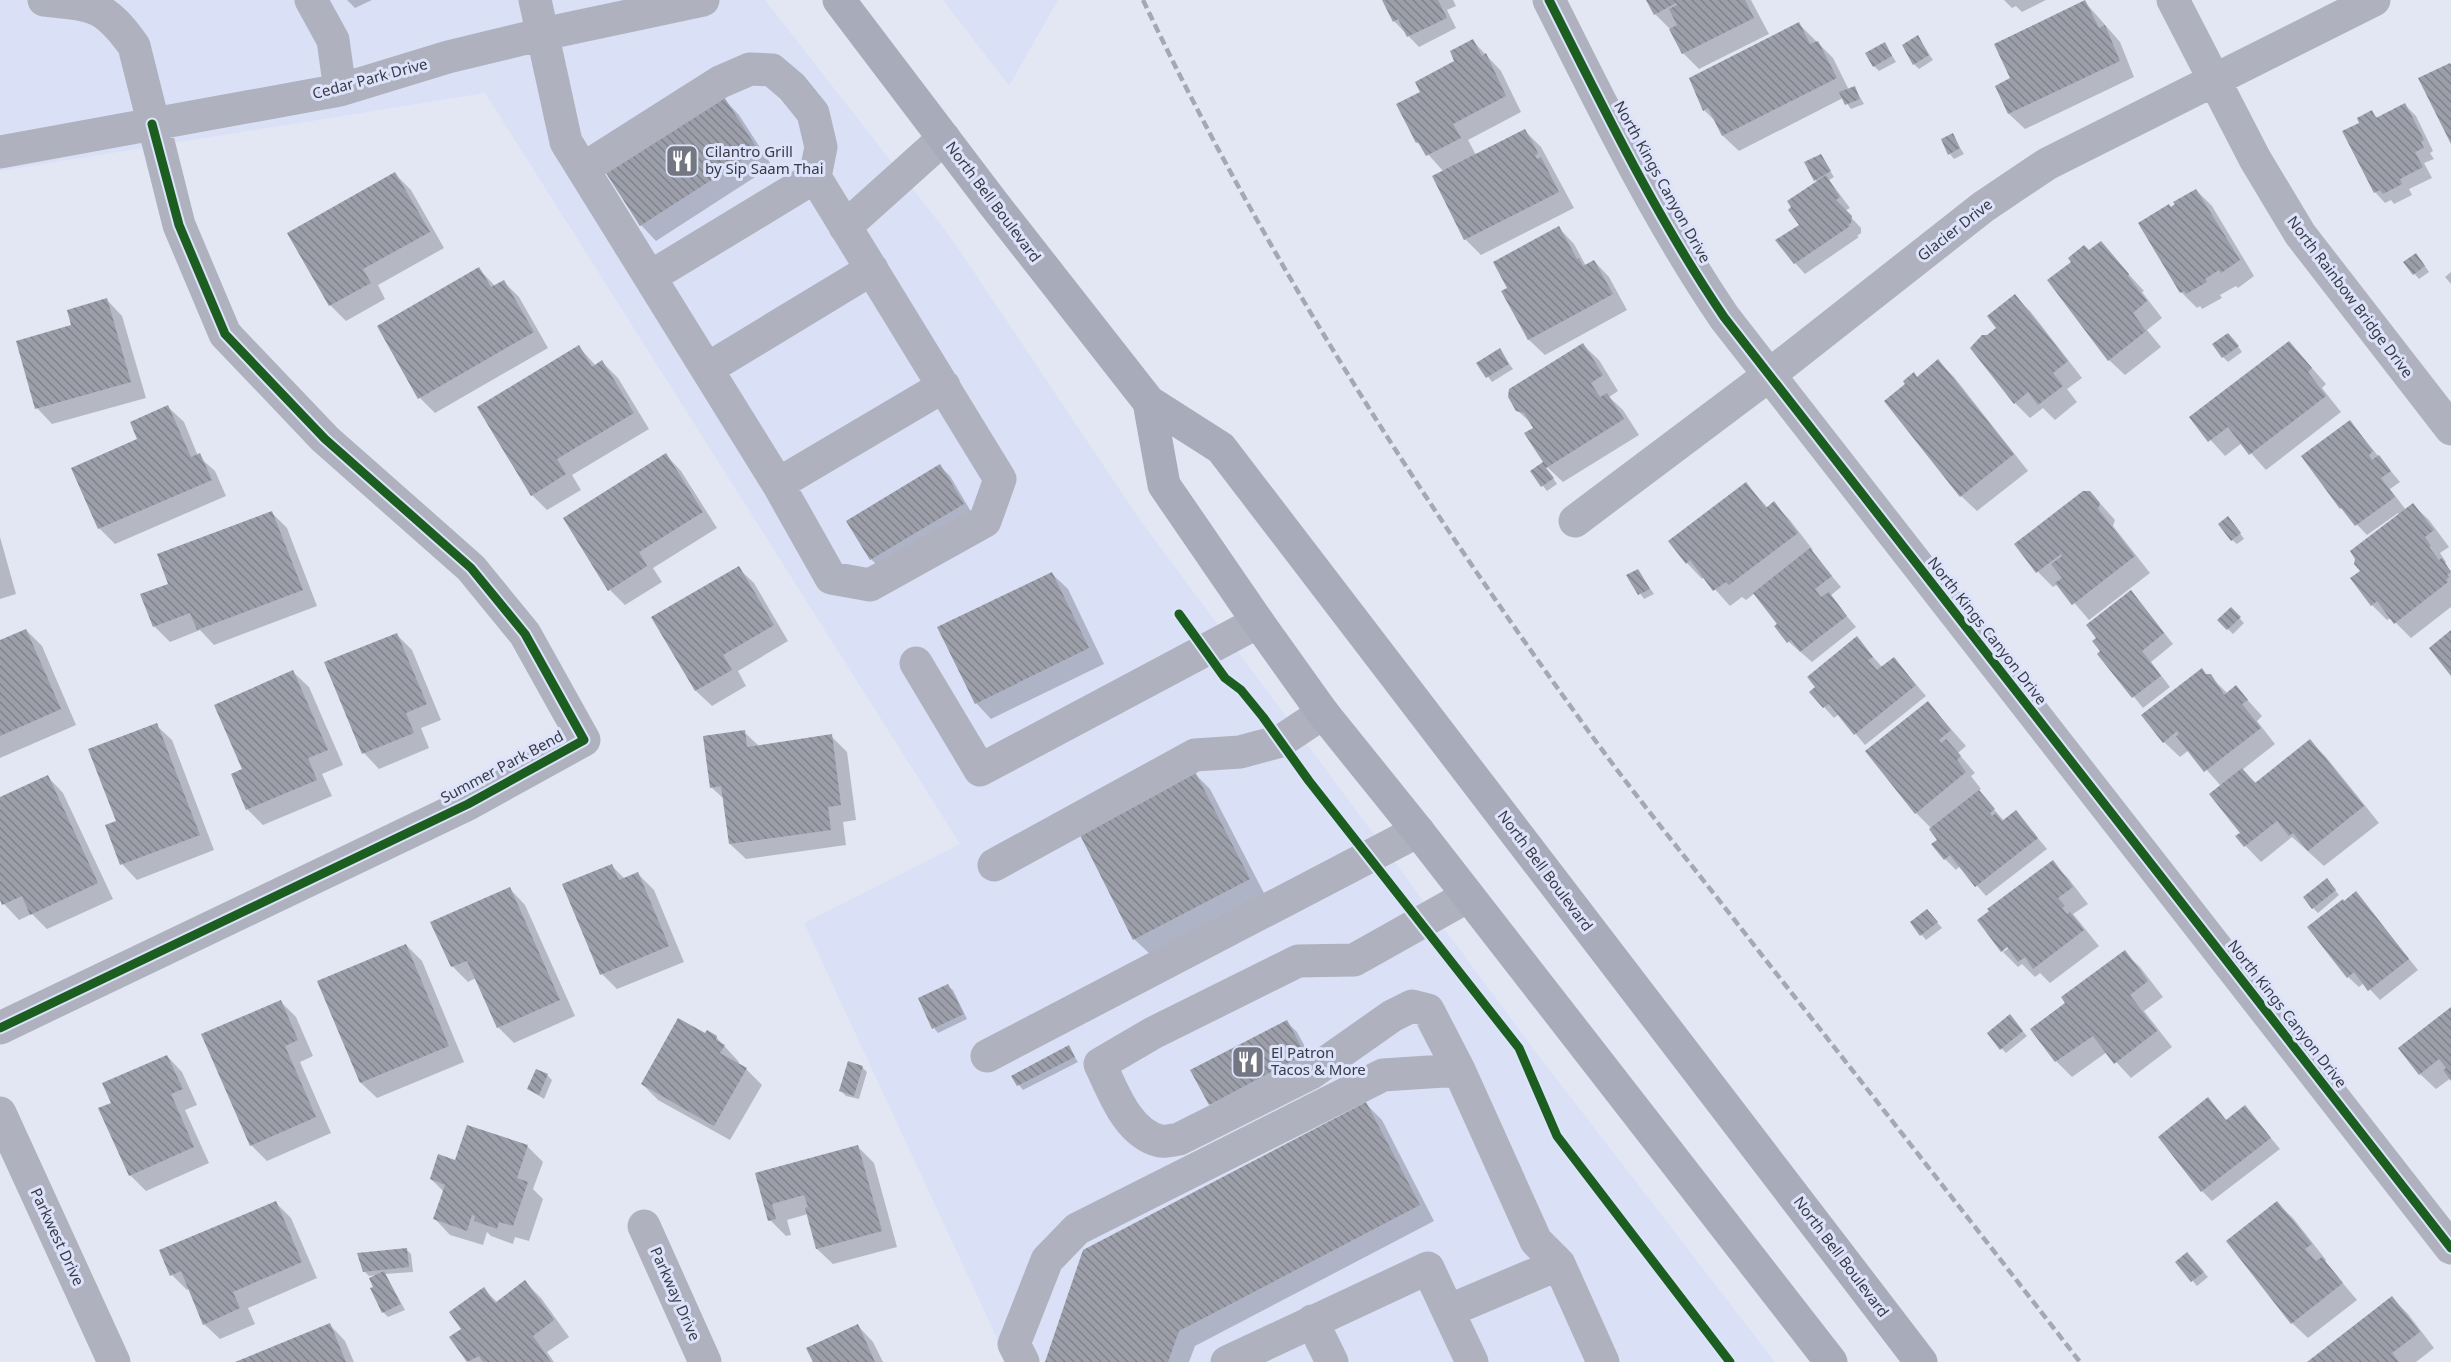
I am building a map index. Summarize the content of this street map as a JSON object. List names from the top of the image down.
{
  "streets": {
    "main road": ["North Bell Boulevard"],
    "street": [
      "Cedar Park Drive",
      "North Kings Canyon Drive",
      "Glacier Drive",
      "North Rainbow Bridge Drive",
      "Summer Park Bend",
      "Parkwest Drive",
      "Parkway Drive"
    ]
  },
  "crossings": [
    ["Cedar Park Drive", "Summer Park Bend"],
    ["North Kings Canyon Drive", "Glacier Drive"],
    ["Glacier Drive", "North Rainbow Bridge Drive"]
  ],
  "places": {
    "restaurant": ["Cilantro Grill by Sip Saam Thai", "El Patron Tacos & More"]
  }
}
